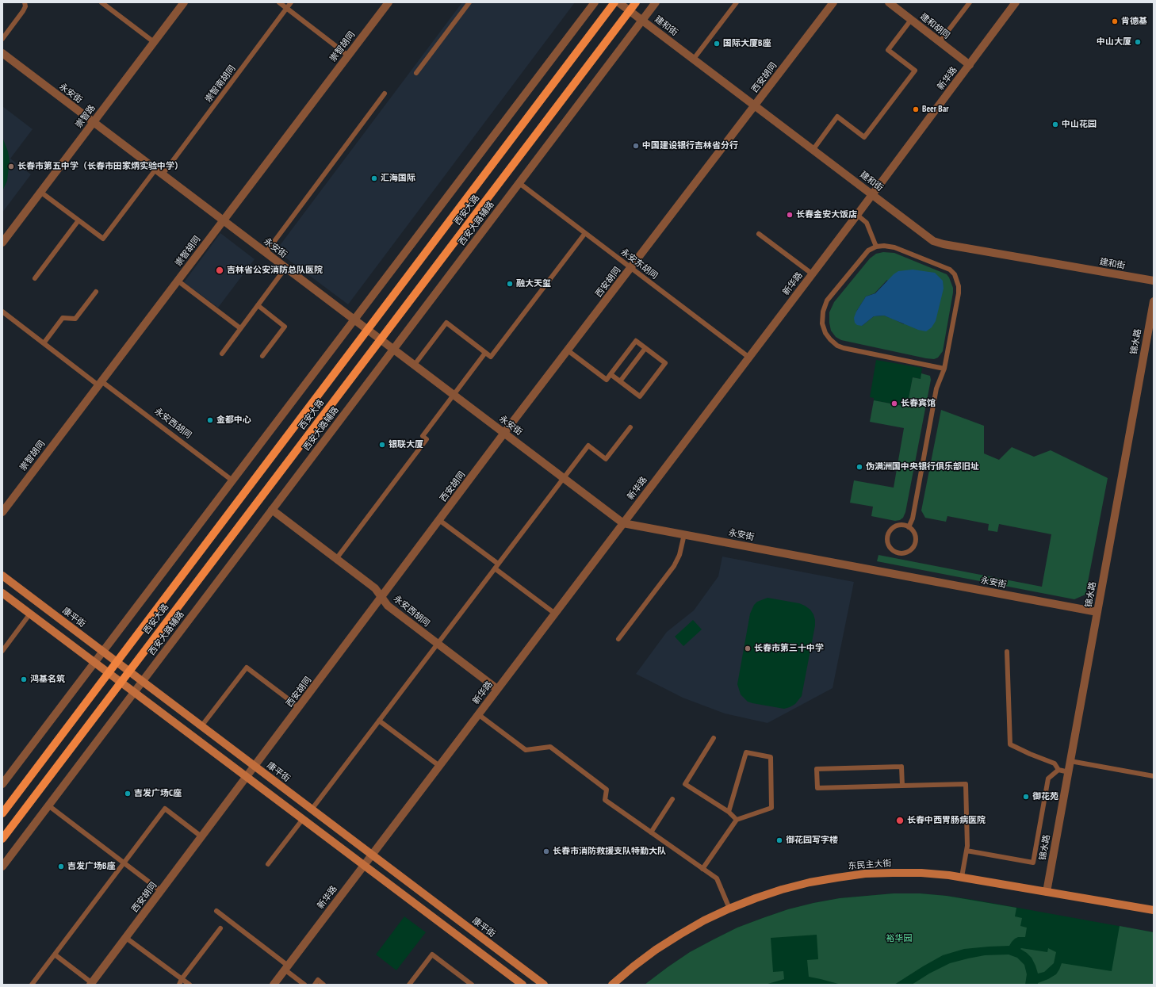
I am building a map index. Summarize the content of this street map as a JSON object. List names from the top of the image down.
{
  "streets": {
    "main road": ["西安大路", "康平街", "东民主大街"],
    "street": [
      "建和街",
      "建和胡同",
      "崇智胡同",
      "西安胡同",
      "新华路",
      "永安街",
      "崇智路",
      "西安大路辅路",
      "锦水路",
      "永安西胡同"
    ],
    "lane": ["崇智南胡同", "永安东胡同"]
  },
  "crossings": [
    ["建和街", "西安胡同"],
    ["建和街", "新华路"],
    ["建和街", "西安大路"],
    ["建和街", "西安大路辅路"],
    ["建和胡同", "新华路"],
    ["崇智胡同", "永安街"],
    ["崇智胡同", "永安西胡同"],
    ["西安胡同", "永安街"],
    ["西安胡同", "永安东胡同"],
    ["西安胡同", "永安西胡同"],
    ["西安胡同", "康平街"],
    ["新华路", "永安街"],
    ["新华路", "永安东胡同"],
    ["新华路", "永安西胡同"],
    ["新华路", "康平街"],
    ["崇智南胡同", "永安街"],
    ["永安街", "崇智路"],
    ["永安街", "西安大路"],
    ["永安街", "西安大路辅路"],
    ["永安街", "锦水路"],
    ["西安大路", "康平街"],
    ["西安大路辅路", "永安东胡同"],
    ["西安大路辅路", "永安西胡同"],
    ["西安大路辅路", "康平街"],
    ["锦水路", "东民主大街"]
  ],
  "parks": ["裕华园"],
  "places": [
    "肯德基",
    "中山大厦",
    "国际大厦B座",
    "Beer Bar",
    "中山花园",
    "中国建设银行吉林省分行",
    "长春市第五中学（长春市田家炳实验中学）",
    "汇海国际",
    "长春金安大饭店",
    "吉林省公安消防总队医院",
    "融大天玺",
    "长春宾馆",
    "金都中心",
    "银联大厦",
    "伪满洲国中央银行俱乐部旧址",
    "长春市第三十中学",
    "鸿基名筑",
    "吉发广场C座",
    "御花苑",
    "长春中西胃肠病医院",
    "御花园写字楼",
    "长春市消防救援支队特勤大队",
    "吉发广场B座"
  ]
}
